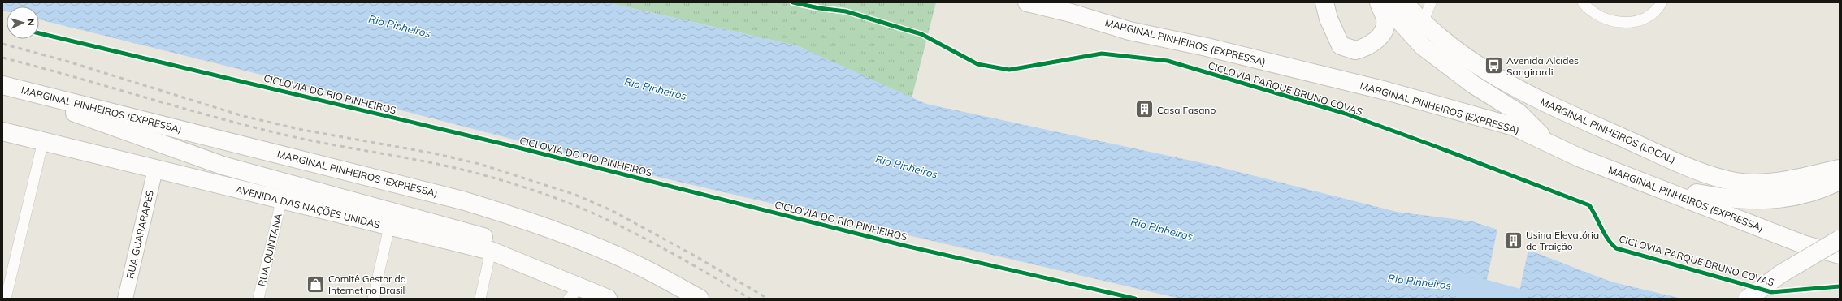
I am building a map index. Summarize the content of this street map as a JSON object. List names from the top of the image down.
{
  "streets": {
    "highway": ["MARGINAL PINHEIROS (EXPRESSA)", "MARGINAL PINHEIROS (LOCAL)", "AVENIDA DAS NAÇÕES UNIDAS"],
    "street": ["RUA GUARARAPES", "RUA QUINTANA"],
    "cycle path": ["CICLOVIA PARQUE BRUNO COVAS", "CICLOVIA DO RIO PINHEIROS"]
  },
  "crossings": [
    ["AVENIDA DAS NAÇÕES UNIDAS", "RUA GUARARAPES"],
    ["AVENIDA DAS NAÇÕES UNIDAS", "RUA QUINTANA"]
  ],
  "water": ["Rio Pinheiros"],
  "places": {
    "bus stop": ["Avenida Alcides Sangirardi"],
    "building": ["Casa Fasano", "Usina Elevatória de Traição"],
    "shop": ["Comitê Gestor da Internet no Brasil"]
  },
  "north": "right"
}
